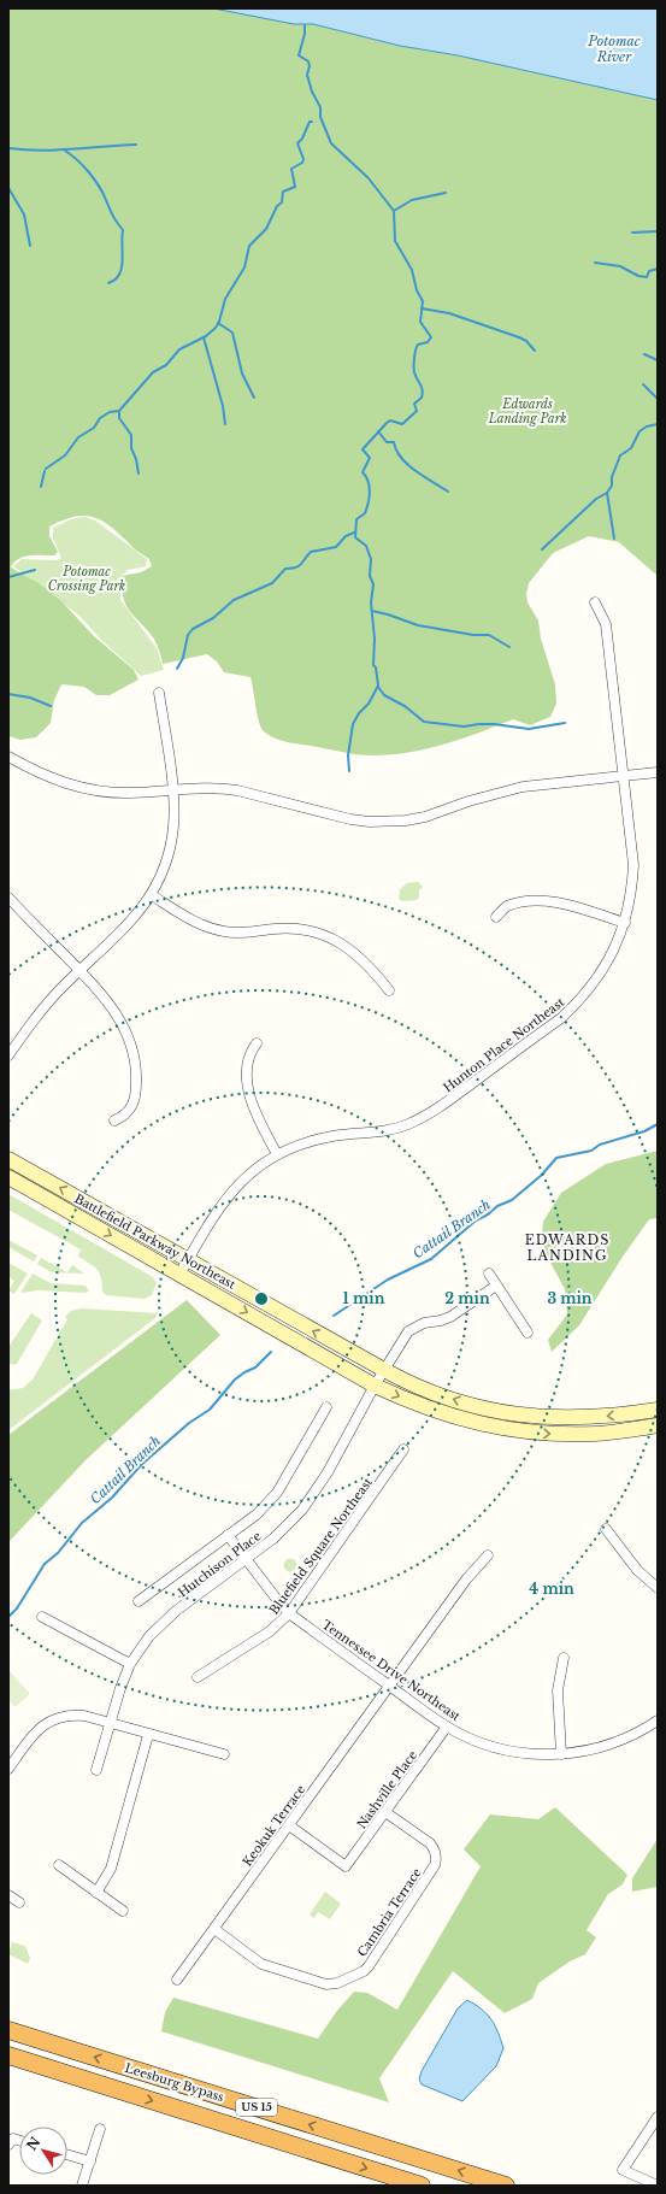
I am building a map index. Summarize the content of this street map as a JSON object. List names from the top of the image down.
{
  "streets": {
    "highway": ["Leesburg Bypass", "US 15"],
    "main road": ["Battlefield Parkway Northeast"],
    "street": [
      "Hunton Place Northeast",
      "Bluefield Square Northeast",
      "Hutchison Place",
      "Tennessee Drive Northeast",
      "Nashville Place",
      "Keokuk Terrace",
      "Cambria Terrace"
    ]
  },
  "crossings": [
    ["Hunton Place Northeast", "Battlefield Parkway Northeast"],
    ["Battlefield Parkway Northeast", "Hutchison Place"],
    ["Bluefield Square Northeast", "Tennessee Drive Northeast"],
    ["Hutchison Place", "Tennessee Drive Northeast"],
    ["Tennessee Drive Northeast", "Nashville Place"],
    ["Tennessee Drive Northeast", "Keokuk Terrace"],
    ["Nashville Place", "Keokuk Terrace"],
    ["Nashville Place", "Cambria Terrace"],
    ["Keokuk Terrace", "Cambria Terrace"]
  ],
  "districts": ["EDWARDS LANDING"],
  "water": ["Potomac River", "Cattail Branch"],
  "parks": ["Edwards Landing Park", "Potomac Crossing Park"],
  "north": "top left",
  "rings": [
    "1 min",
    "2 min",
    "3 min",
    "4 min"
  ]
}
